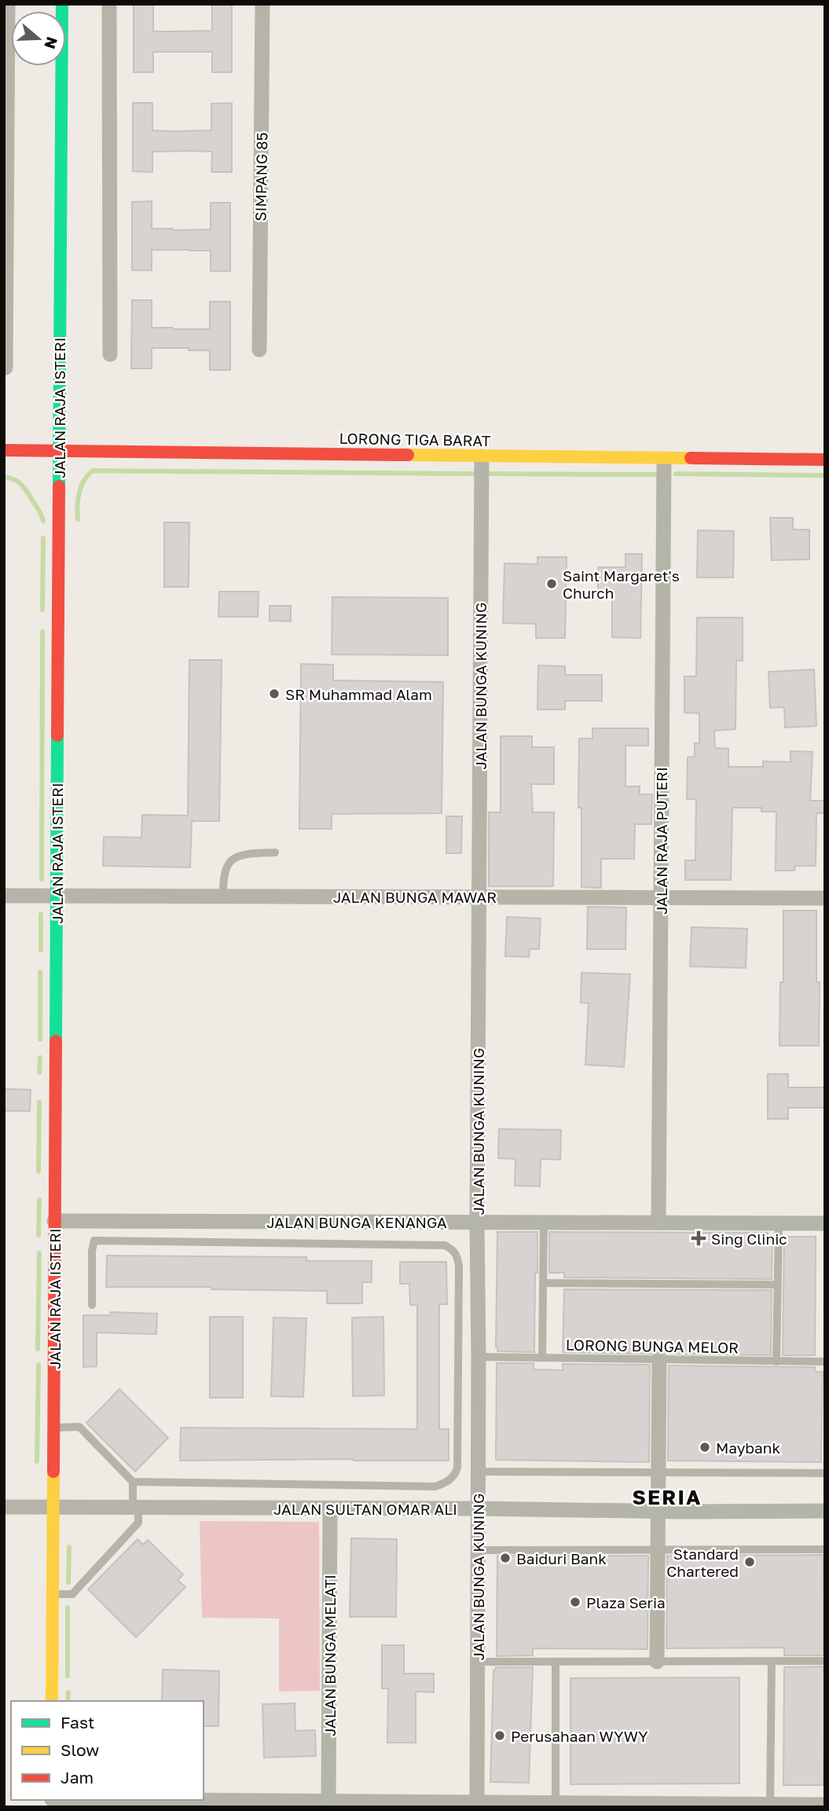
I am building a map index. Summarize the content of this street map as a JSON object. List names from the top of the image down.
{
  "streets": {
    "street": [
      "SIMPANG 85",
      "JALAN RAJA ISTERI",
      "LORONG TIGA BARAT",
      "JALAN BUNGA KUNING",
      "JALAN RAJA PUTERI",
      "JALAN BUNGA MAWAR",
      "JALAN BUNGA KENANGA",
      "JALAN SULTAN OMAR ALI",
      "JALAN BUNGA MELATI"
    ],
    "lane": ["LORONG BUNGA MELOR"]
  },
  "crossings": [
    ["JALAN RAJA ISTERI", "LORONG TIGA BARAT"],
    ["JALAN RAJA ISTERI", "JALAN BUNGA MAWAR"],
    ["JALAN RAJA ISTERI", "JALAN BUNGA KENANGA"],
    ["JALAN RAJA ISTERI", "JALAN SULTAN OMAR ALI"],
    ["LORONG TIGA BARAT", "JALAN BUNGA KUNING"],
    ["LORONG TIGA BARAT", "JALAN RAJA PUTERI"],
    ["JALAN BUNGA KUNING", "JALAN BUNGA MAWAR"],
    ["JALAN BUNGA KUNING", "JALAN BUNGA KENANGA"],
    ["JALAN BUNGA KUNING", "LORONG BUNGA MELOR"],
    ["JALAN BUNGA KUNING", "JALAN SULTAN OMAR ALI"],
    ["JALAN RAJA PUTERI", "JALAN BUNGA MAWAR"],
    ["JALAN RAJA PUTERI", "JALAN BUNGA KENANGA"],
    ["JALAN SULTAN OMAR ALI", "JALAN BUNGA MELATI"]
  ],
  "districts": ["SERIA"],
  "places": {
    "other": [
      "Saint Margaret's Church",
      "SR Muhammad Alam",
      "Maybank",
      "Baiduri Bank",
      "Standard Chartered",
      "Plaza Seria",
      "Perusahaan WYWY"
    ],
    "health": ["Sing Clinic"]
  },
  "legend": ["Fast", "Slow", "Jam"],
  "north": "right"
}
